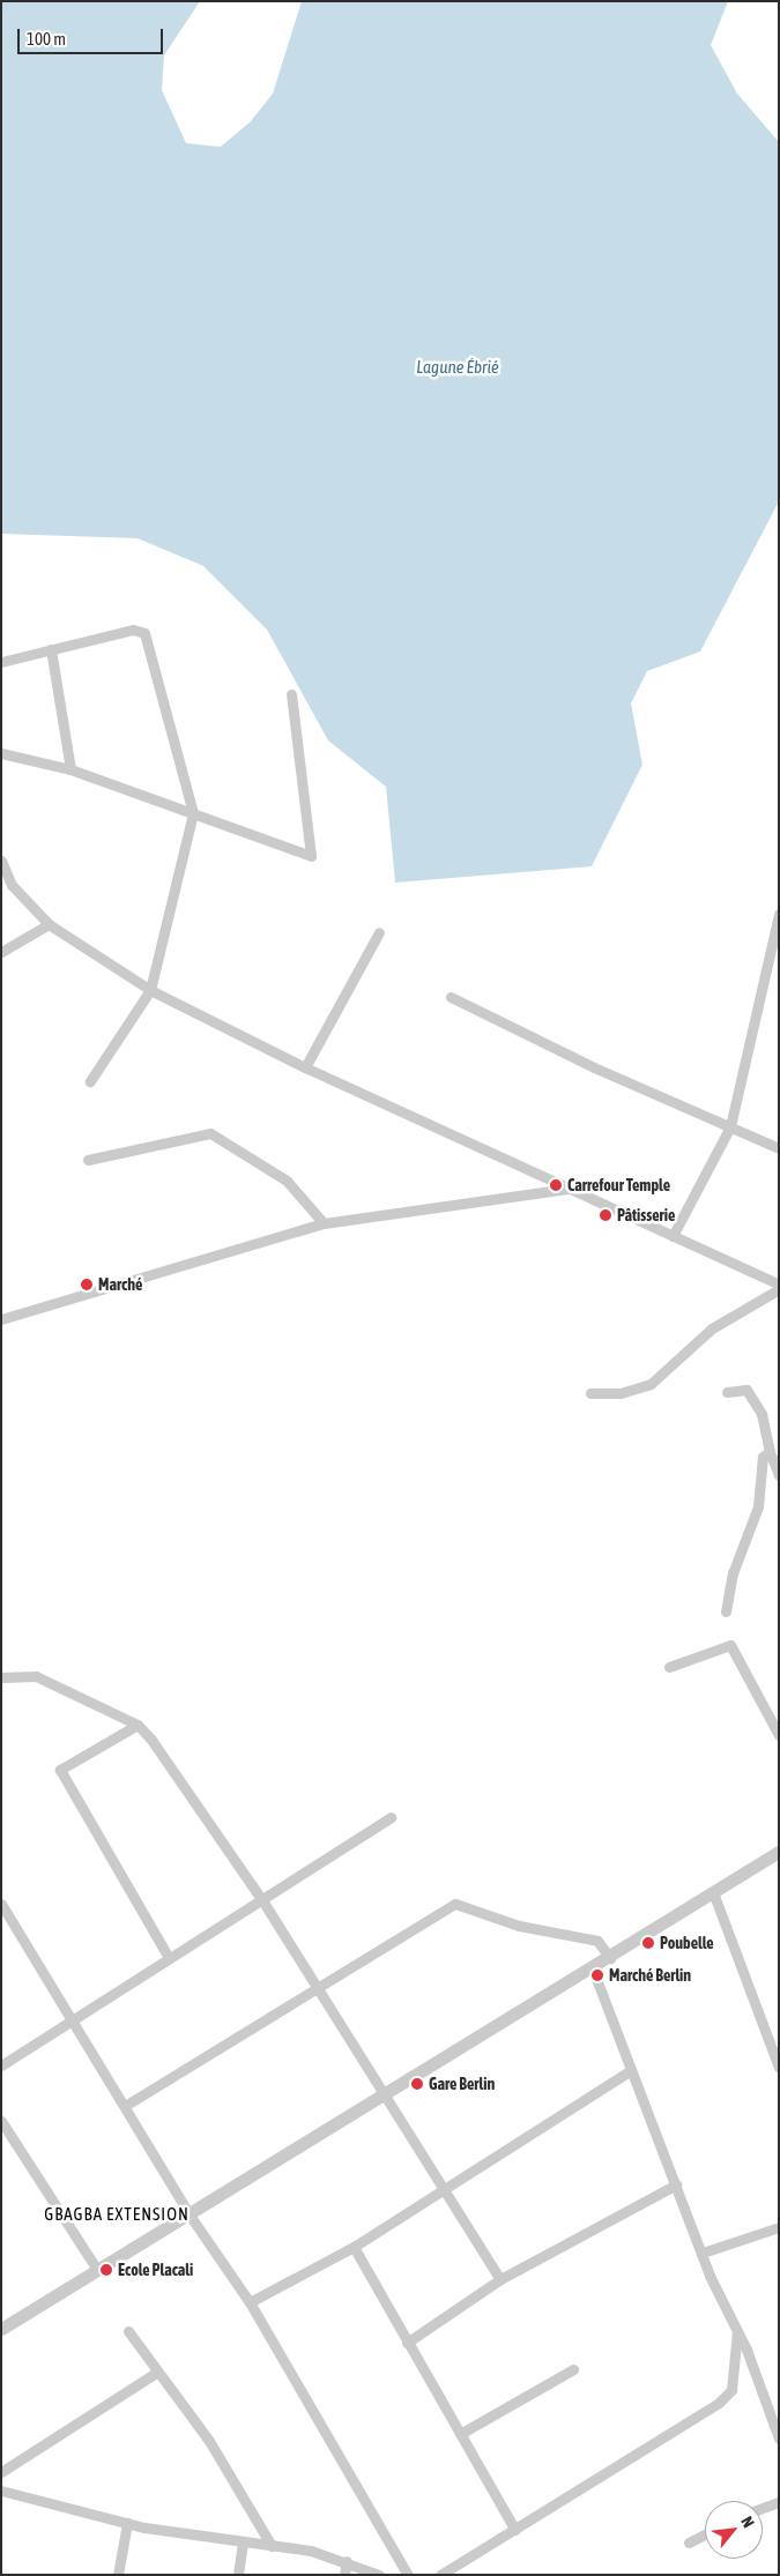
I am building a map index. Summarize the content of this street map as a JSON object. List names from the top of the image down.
{
  "districts": ["GBAGBA EXTENSION"],
  "water": ["Lagune Ébrié"],
  "places": [
    "Carrefour Temple",
    "Pâtisserie",
    "Marché",
    "Poubelle",
    "Marché Berlin",
    "Gare Berlin",
    "Ecole Placali"
  ],
  "scale_bar": "100 m",
  "north": "top right"
}
